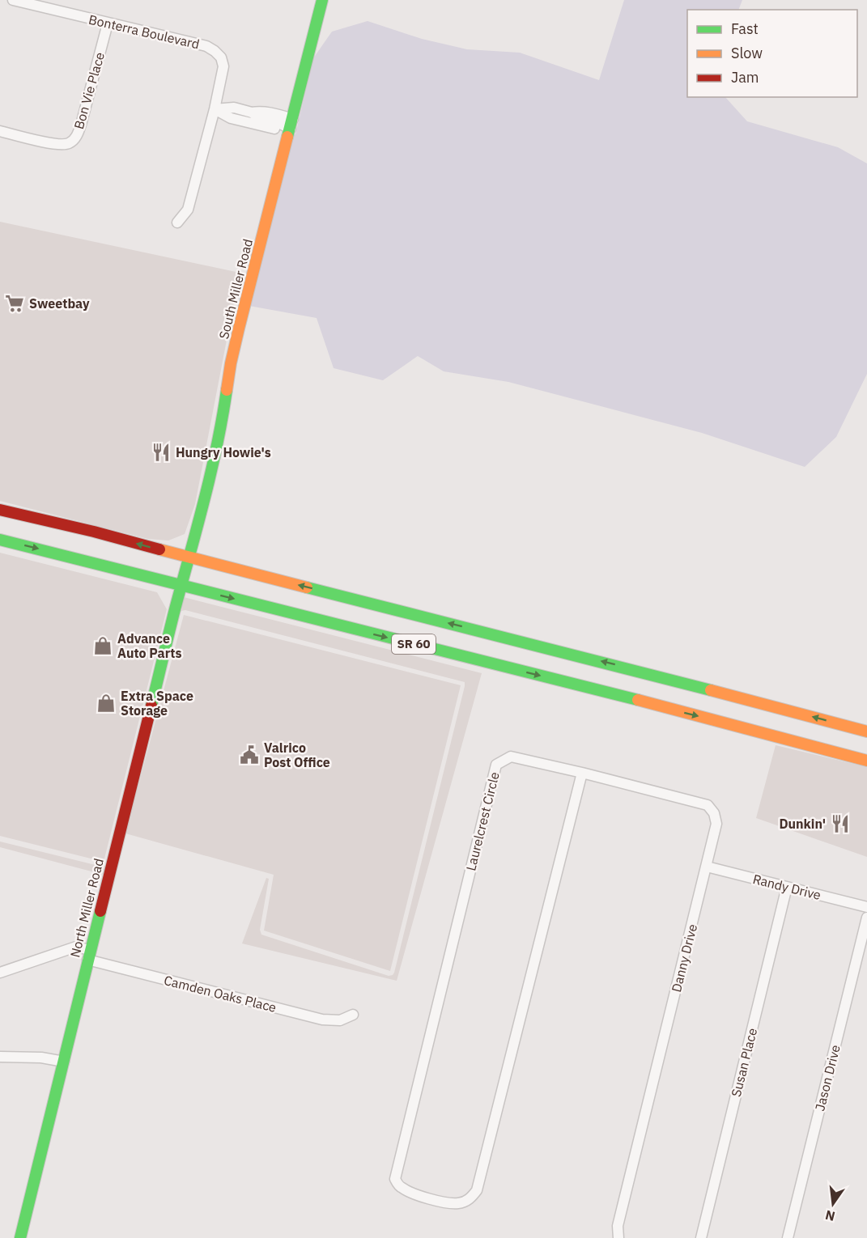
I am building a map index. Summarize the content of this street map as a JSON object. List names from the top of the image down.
{
  "streets": {
    "main road": ["South Miller Road", "SR 60", "North Miller Road"],
    "street": [
      "Bonterra Boulevard",
      "Bon Vie Place",
      "Laurelcrest Circle",
      "Randy Drive",
      "Danny Drive",
      "Camden Oaks Place",
      "Susan Place",
      "Jason Drive"
    ]
  },
  "crossings": [
    ["Bonterra Boulevard", "Bon Vie Place"],
    ["South Miller Road", "SR 60"],
    ["South Miller Road", "North Miller Road"],
    ["SR 60", "North Miller Road"],
    ["Laurelcrest Circle", "Danny Drive"],
    ["Randy Drive", "Danny Drive"],
    ["Randy Drive", "Susan Place"],
    ["North Miller Road", "Camden Oaks Place"]
  ],
  "places": {
    "supermarket": ["Sweetbay"],
    "restaurant": ["Hungry Howie's", "Dunkin'"],
    "shop": ["Advance Auto Parts", "Extra Space Storage"],
    "public building": ["Valrico Post Office"]
  },
  "legend": ["Fast", "Slow", "Jam"],
  "north": "bottom"
}
